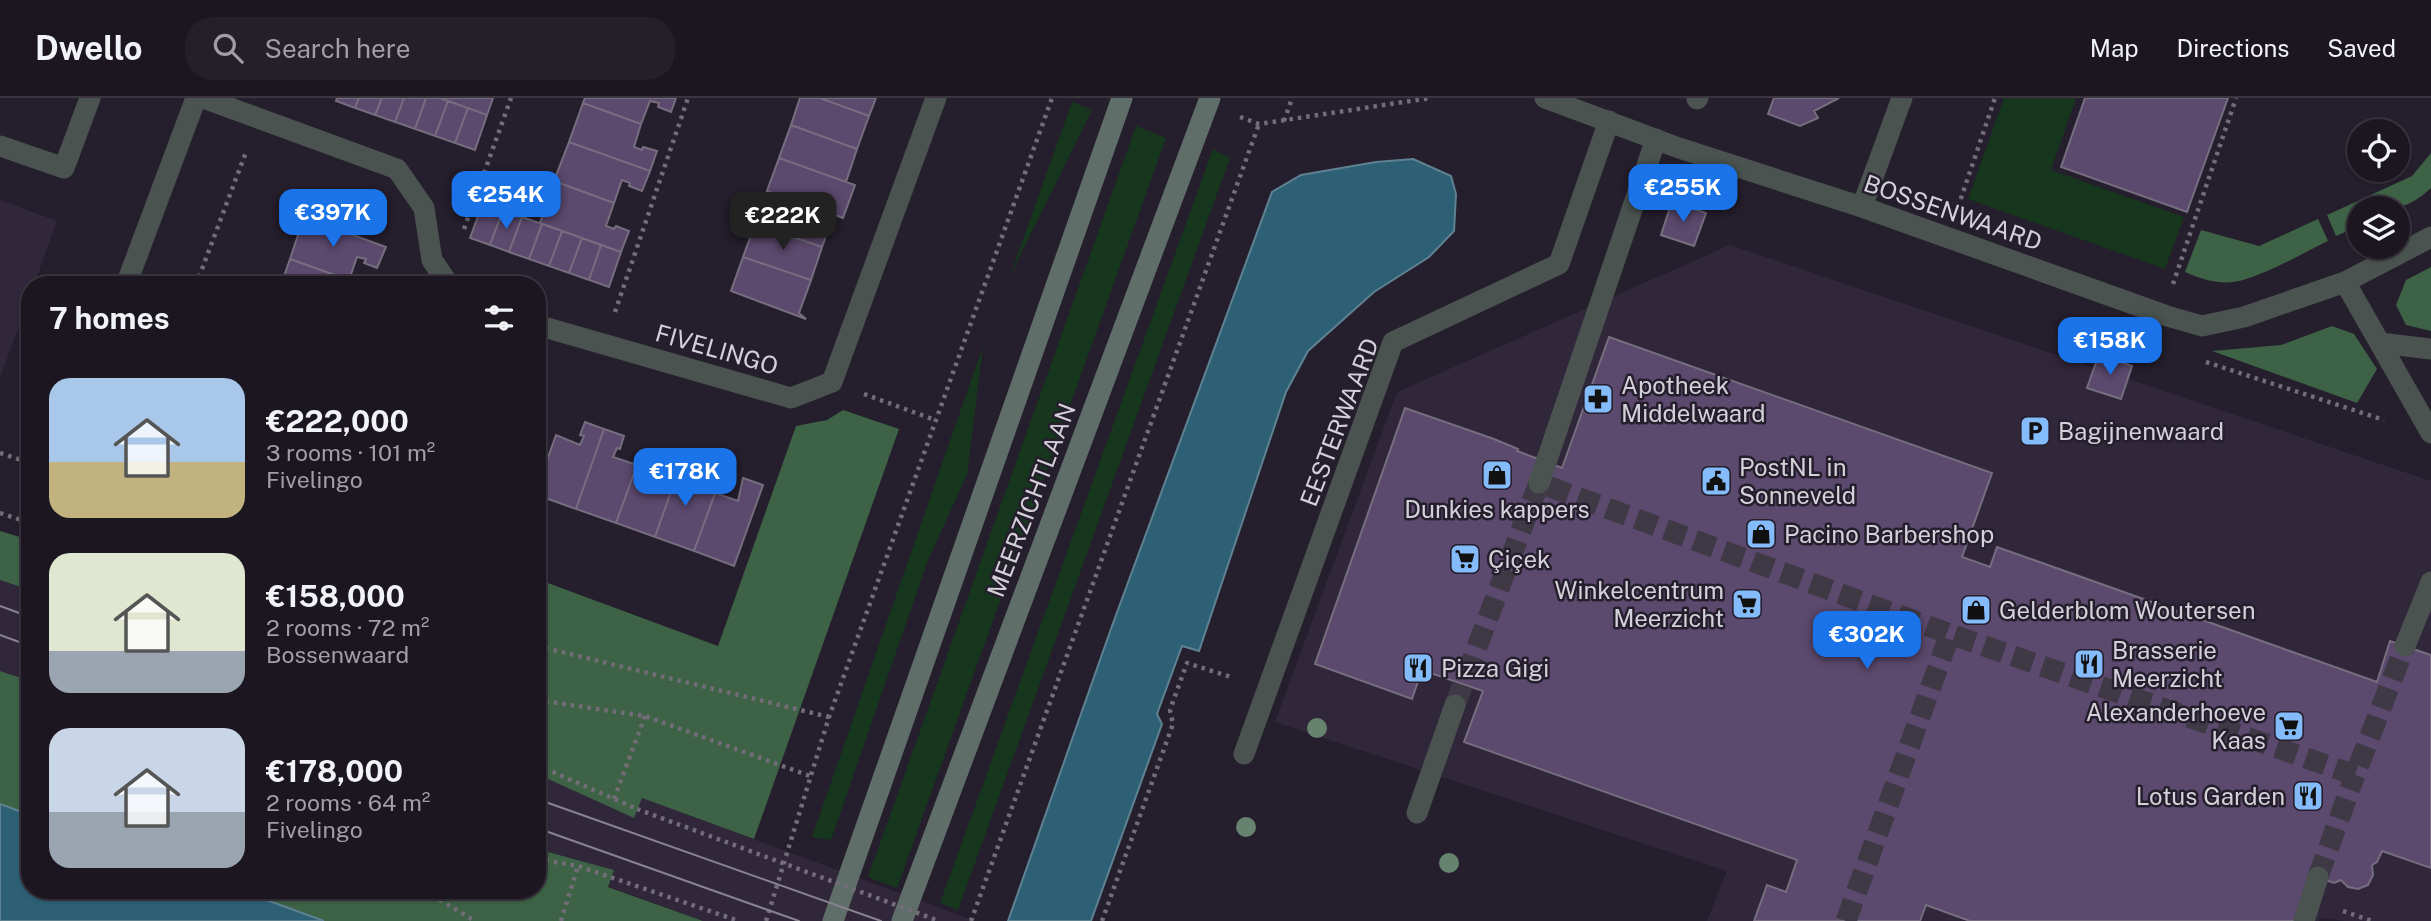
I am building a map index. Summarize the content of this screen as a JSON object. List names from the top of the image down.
{
  "streets": {
    "street": [
      "BOSSENWAARD",
      "FIVELINGO",
      "EESTERWAARD",
      "MEERZICHTLAAN"
    ]
  },
  "crossings": [
    ["BOSSENWAARD", "EESTERWAARD"]
  ],
  "places": {
    "pharmacy": ["Apotheek Middelwaard"],
    "parking": ["Bagijnenwaard"],
    "shop": ["Dunkies kappers", "Pacino Barbershop", "Gelderblom Woutersen"],
    "public building": ["PostNL in Sonneveld"],
    "supermarket": ["Çiçek", "Winkelcentrum Meerzicht", "Alexanderhoeve Kaas"],
    "restaurant": ["Brasserie Meerzicht", "Pizza Gigi", "Lotus Garden"]
  },
  "page": {
    "header": "Dwello",
    "search": "Search here",
    "nav": ["Map", "Directions", "Saved"],
    "price": [
      "€255K",
      "€254K",
      "€397K",
      "€222K",
      "€158K",
      "€178K",
      "€302K"
    ],
    "heading": "7 homes",
    "list": [
      {
        "name": "€222,000",
        "note": "3 rooms · 101 m² · Fivelingo"
      },
      {
        "name": "€158,000",
        "note": "2 rooms · 72 m² · Bossenwaard"
      },
      {
        "name": "€178,000",
        "note": "2 rooms · 64 m² · Fivelingo"
      }
    ]
  }
}
